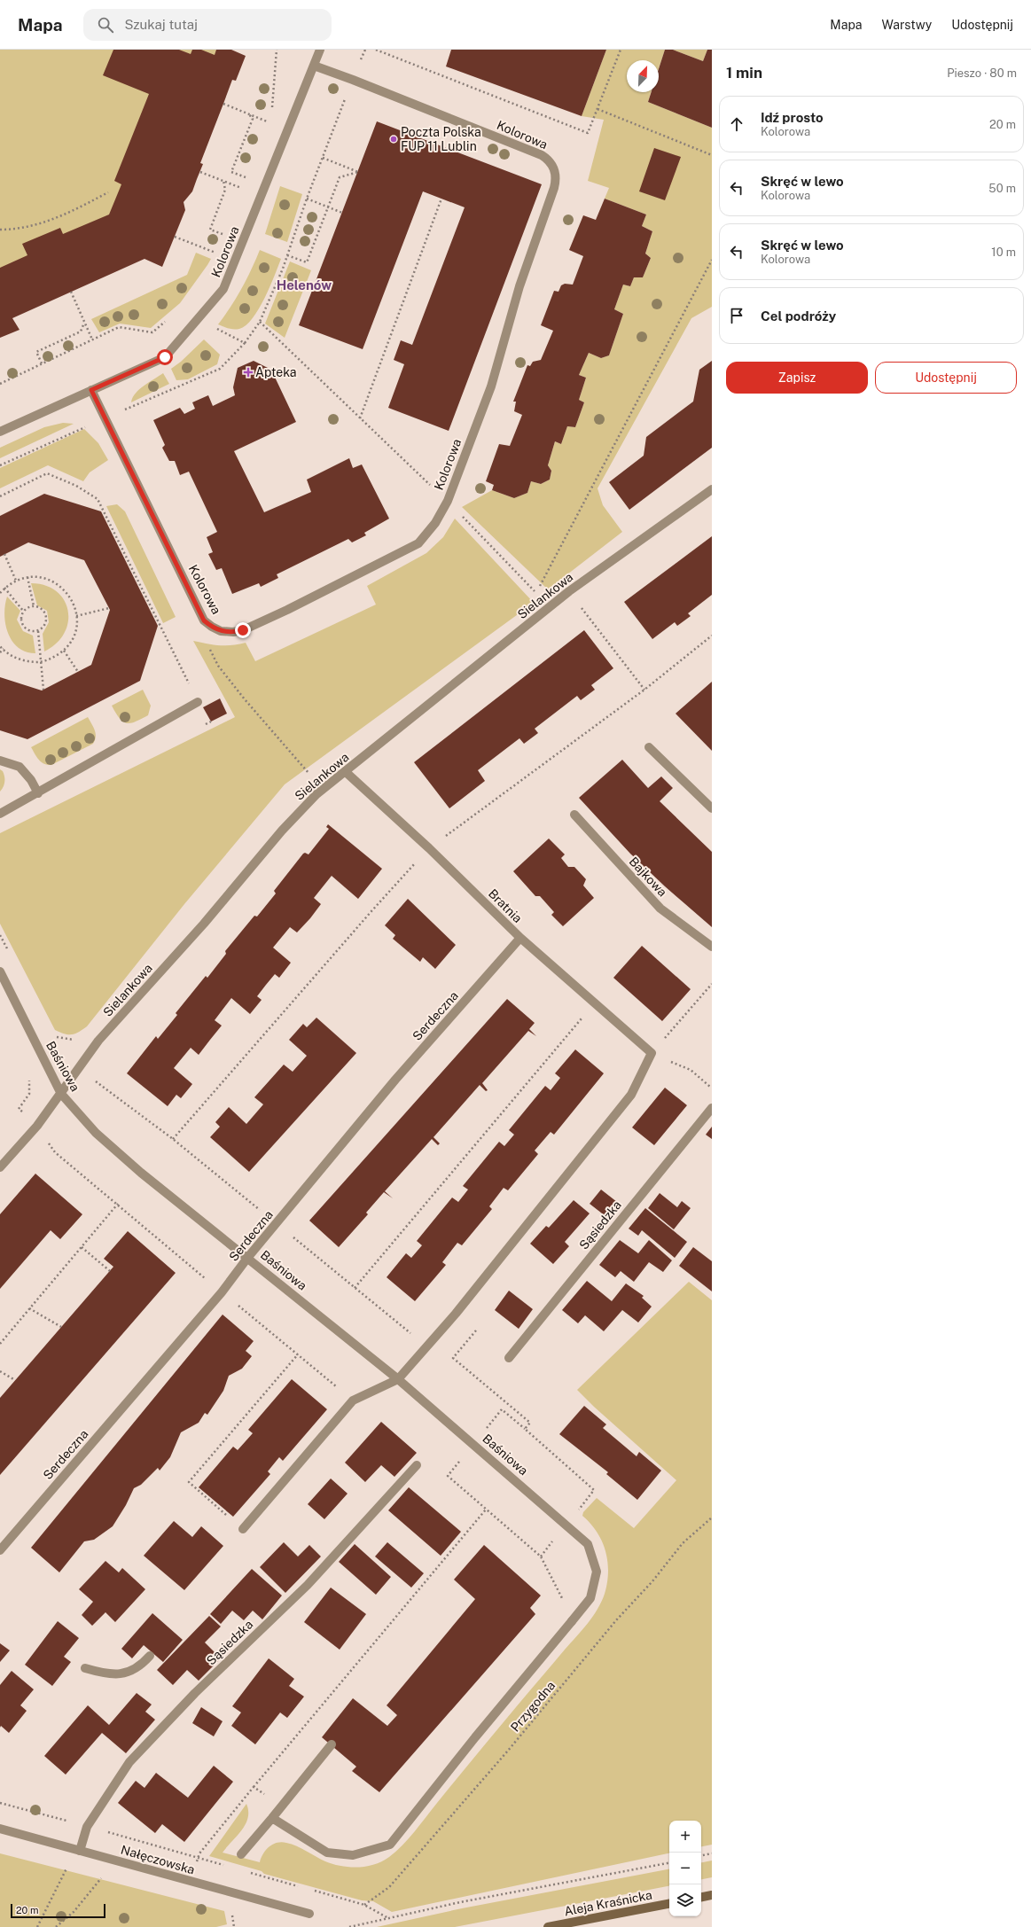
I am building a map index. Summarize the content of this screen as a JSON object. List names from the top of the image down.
{
  "streets": {
    "main road": ["Aleja Kraśnicka"],
    "street": [
      "Kolorowa",
      "Sielankowa",
      "Bajkowa",
      "Bratnia",
      "Serdeczna",
      "Baśniowa",
      "Sąsiedzka",
      "Nałęczowska"
    ],
    "path": ["Przygodna"]
  },
  "crossings": [
    ["Sielankowa", "Bratnia"],
    ["Sielankowa", "Baśniowa"],
    ["Bratnia", "Serdeczna"],
    ["Serdeczna", "Baśniowa"],
    ["Sąsiedzka", "Nałęczowska"]
  ],
  "districts": ["Helenów"],
  "places": {
    "other": ["Poczta Polska FUP 11 Lublin"],
    "health": ["Apteka"]
  },
  "scale_bar": "20 m",
  "north": "top right",
  "page": {
    "header": "Mapa",
    "search": "Szukaj tutaj",
    "nav": ["Mapa", "Warstwy", "Udostępnij"],
    "heading": ["1 min", "Pieszo · 80 m"],
    "list": [
      ["Idź prosto", "Kolorowa", "20 m"],
      ["Skręć w lewo", "Kolorowa", "50 m"],
      ["Skręć w lewo", "Kolorowa", "10 m"],
      "Cel podróży"
    ],
    "buttons": ["Zapisz", "Udostępnij"],
    "map_buttons": ["+", "−"],
    "scale": "20 m"
  }
}
